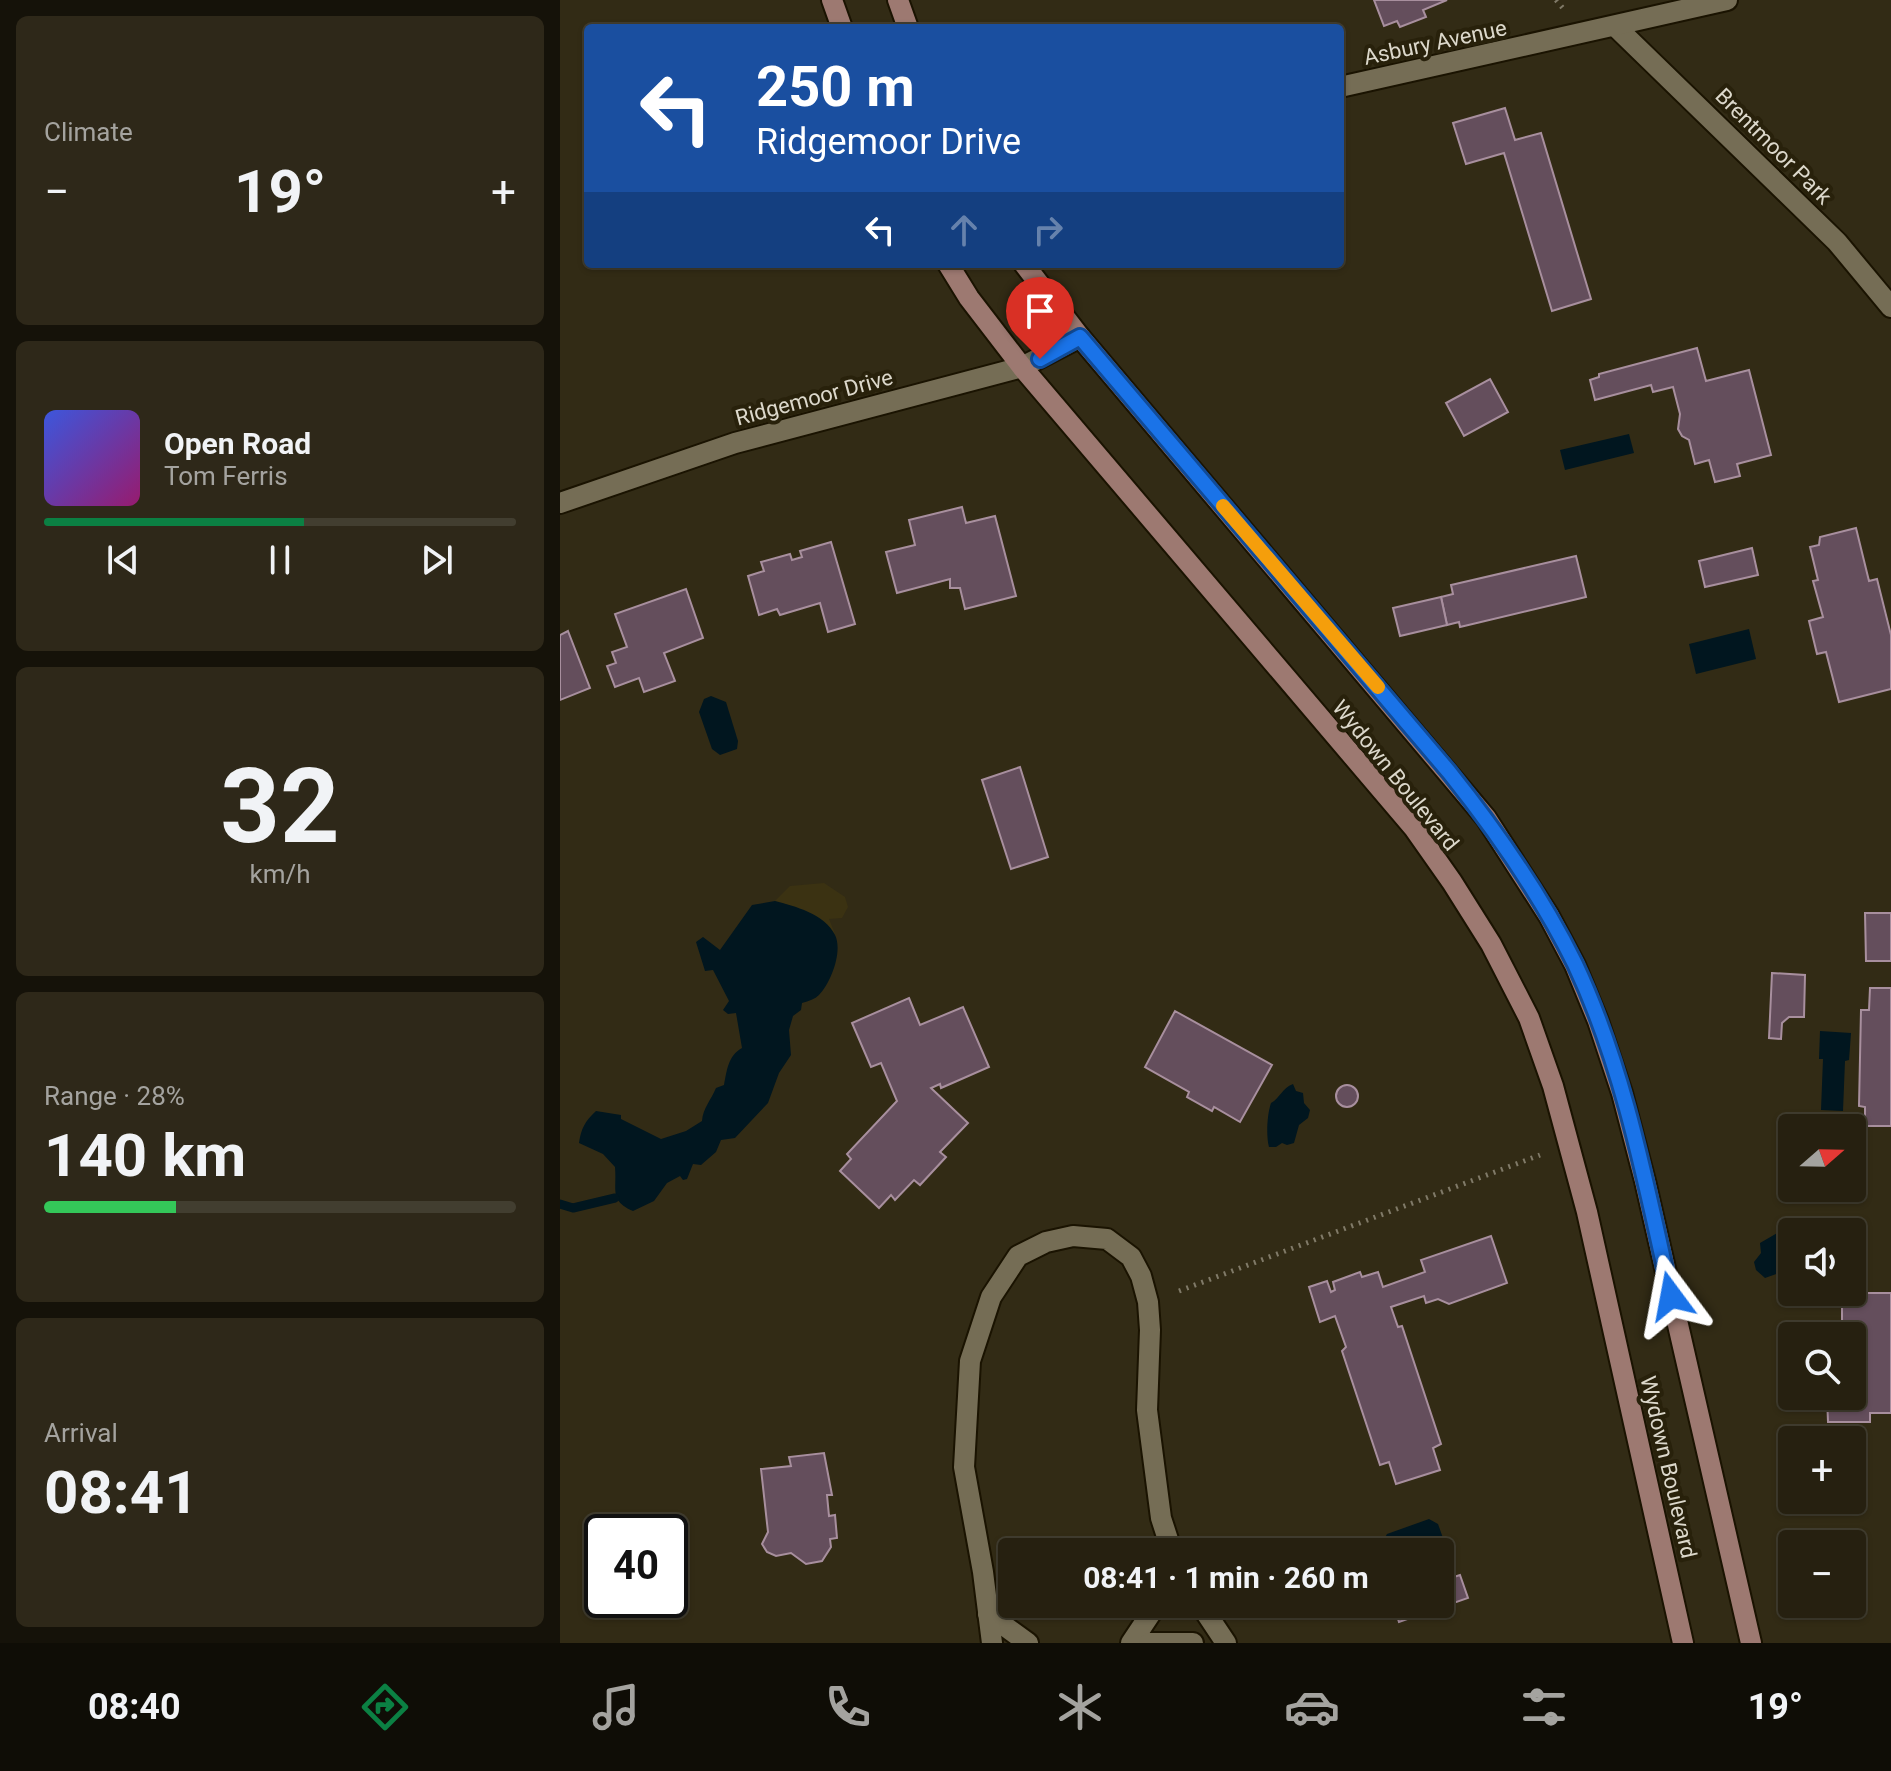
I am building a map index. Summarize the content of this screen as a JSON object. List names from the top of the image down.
{
  "streets": {
    "street": [
      "Asbury Avenue",
      "Brentmoor Park",
      "Ridgemoor Drive",
      "Wydown Boulevard"
    ]
  },
  "crossings": [
    ["Asbury Avenue", "Brentmoor Park"],
    ["Ridgemoor Drive", "Wydown Boulevard"]
  ],
  "north": "right",
  "page": {
    "tile": [
      "Climate",
      ["32", "km/h"],
      ["Range · 28%", "140 km"],
      ["Arrival", "08:41"]
    ],
    "turn": ["250 m", "Ridgemoor Drive"],
    "heat": ["−", "19°", "+"],
    "song": ["Open Road", "Tom Ferris"],
    "map_buttons": ["+", "−"],
    "limit": "40",
    "trip": "08:41 · 1 min · 260 m",
    "tabs": ["08:40", "19°"]
  }
}
